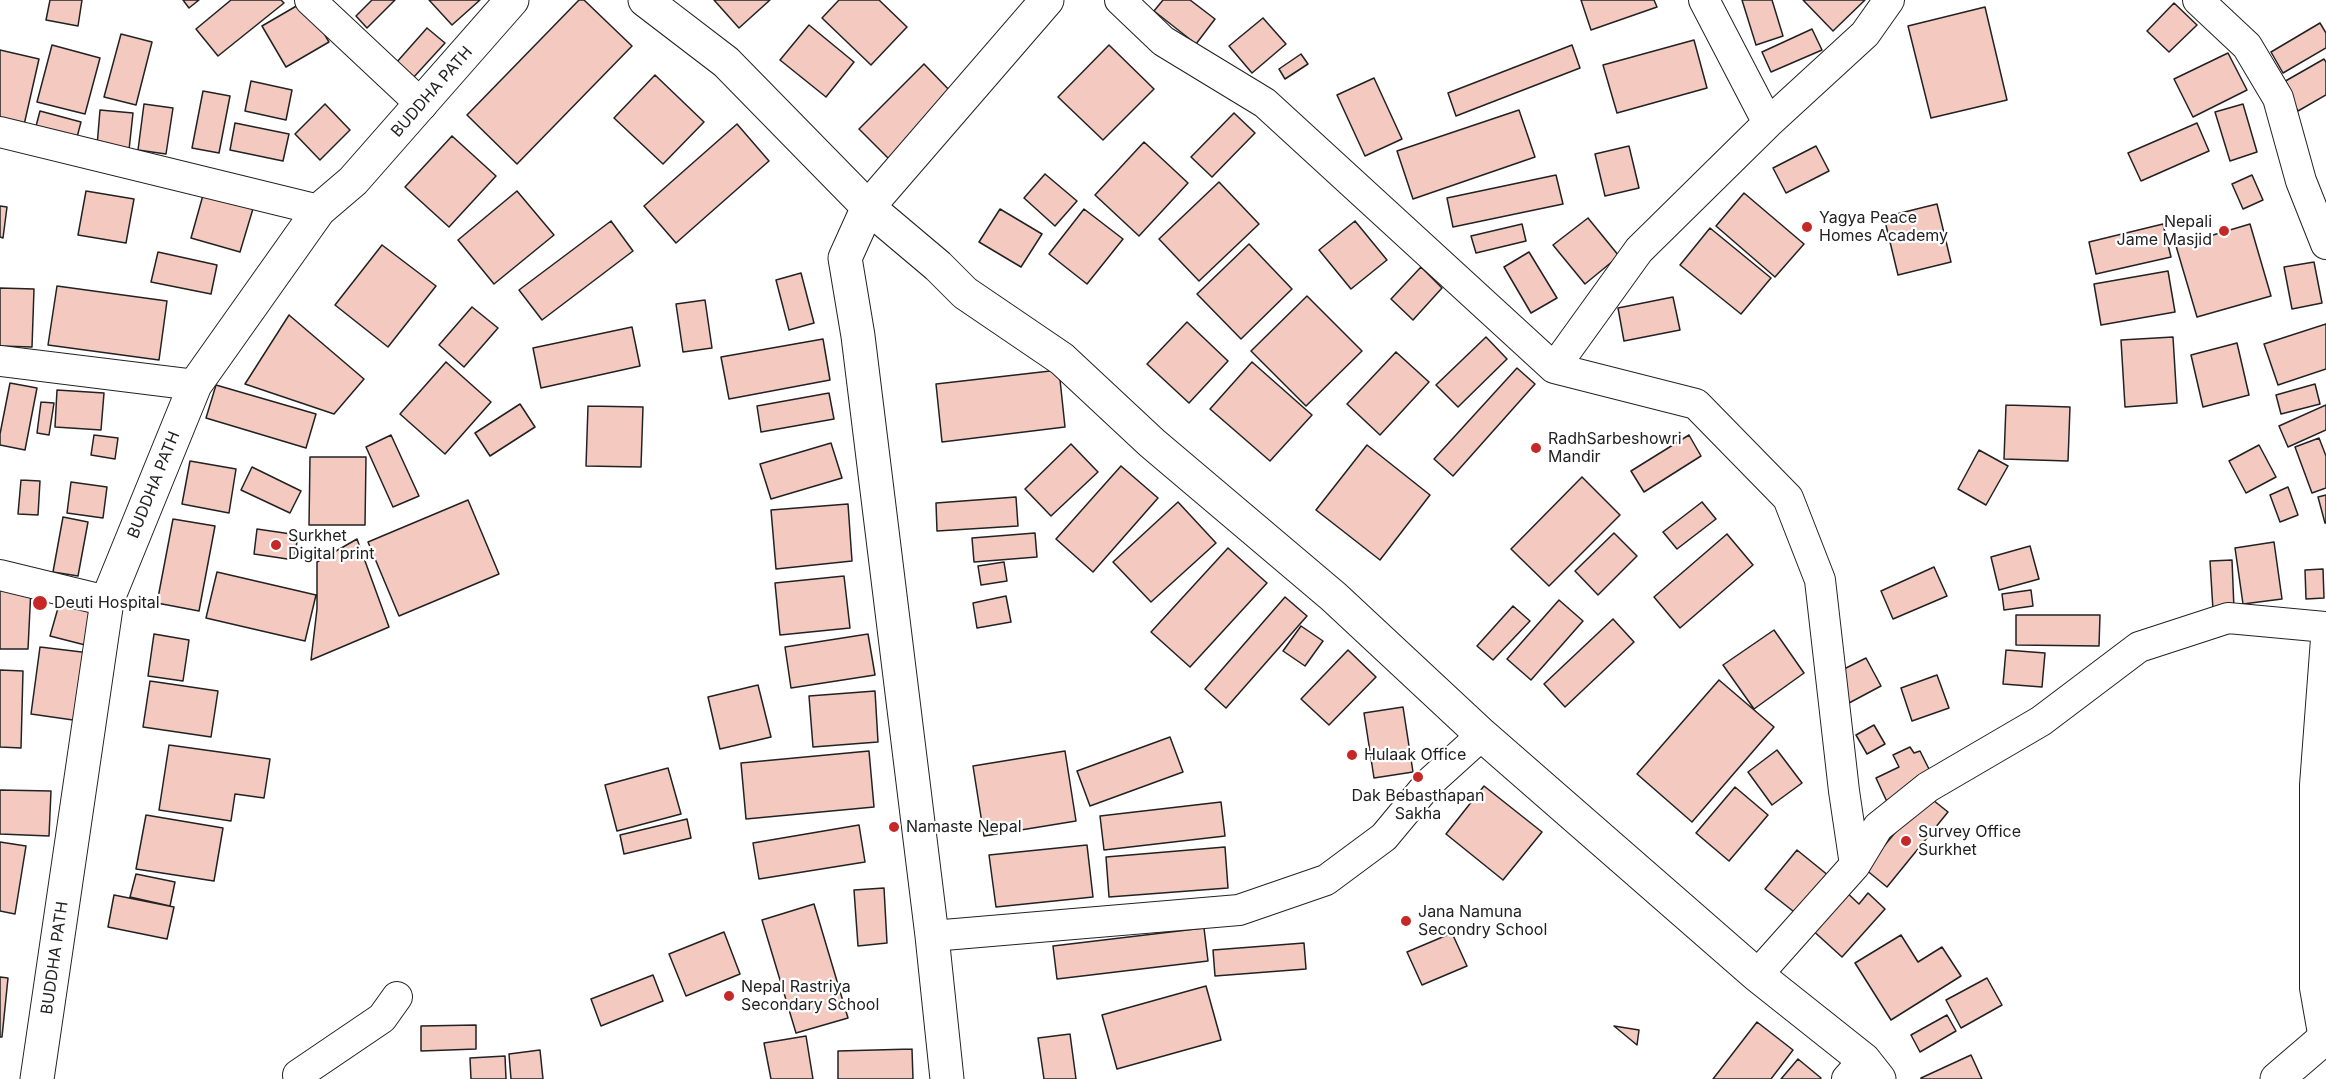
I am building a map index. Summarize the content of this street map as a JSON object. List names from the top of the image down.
{
  "streets": {
    "street": ["BUDDHA PATH"]
  },
  "places": [
    "Yagya Peace Homes Academy",
    "Nepali Jame Masjid",
    "RadhSarbeshowri Mandir",
    "Surkhet Digital print",
    "Deuti Hospital",
    "Hulaak Office",
    "Dak Bebasthapan Sakha",
    "Namaste Nepal",
    "Survey Office Surkhet",
    "Jana Namuna Secondry School",
    "Nepal Rastriya Secondary School"
  ]
}
